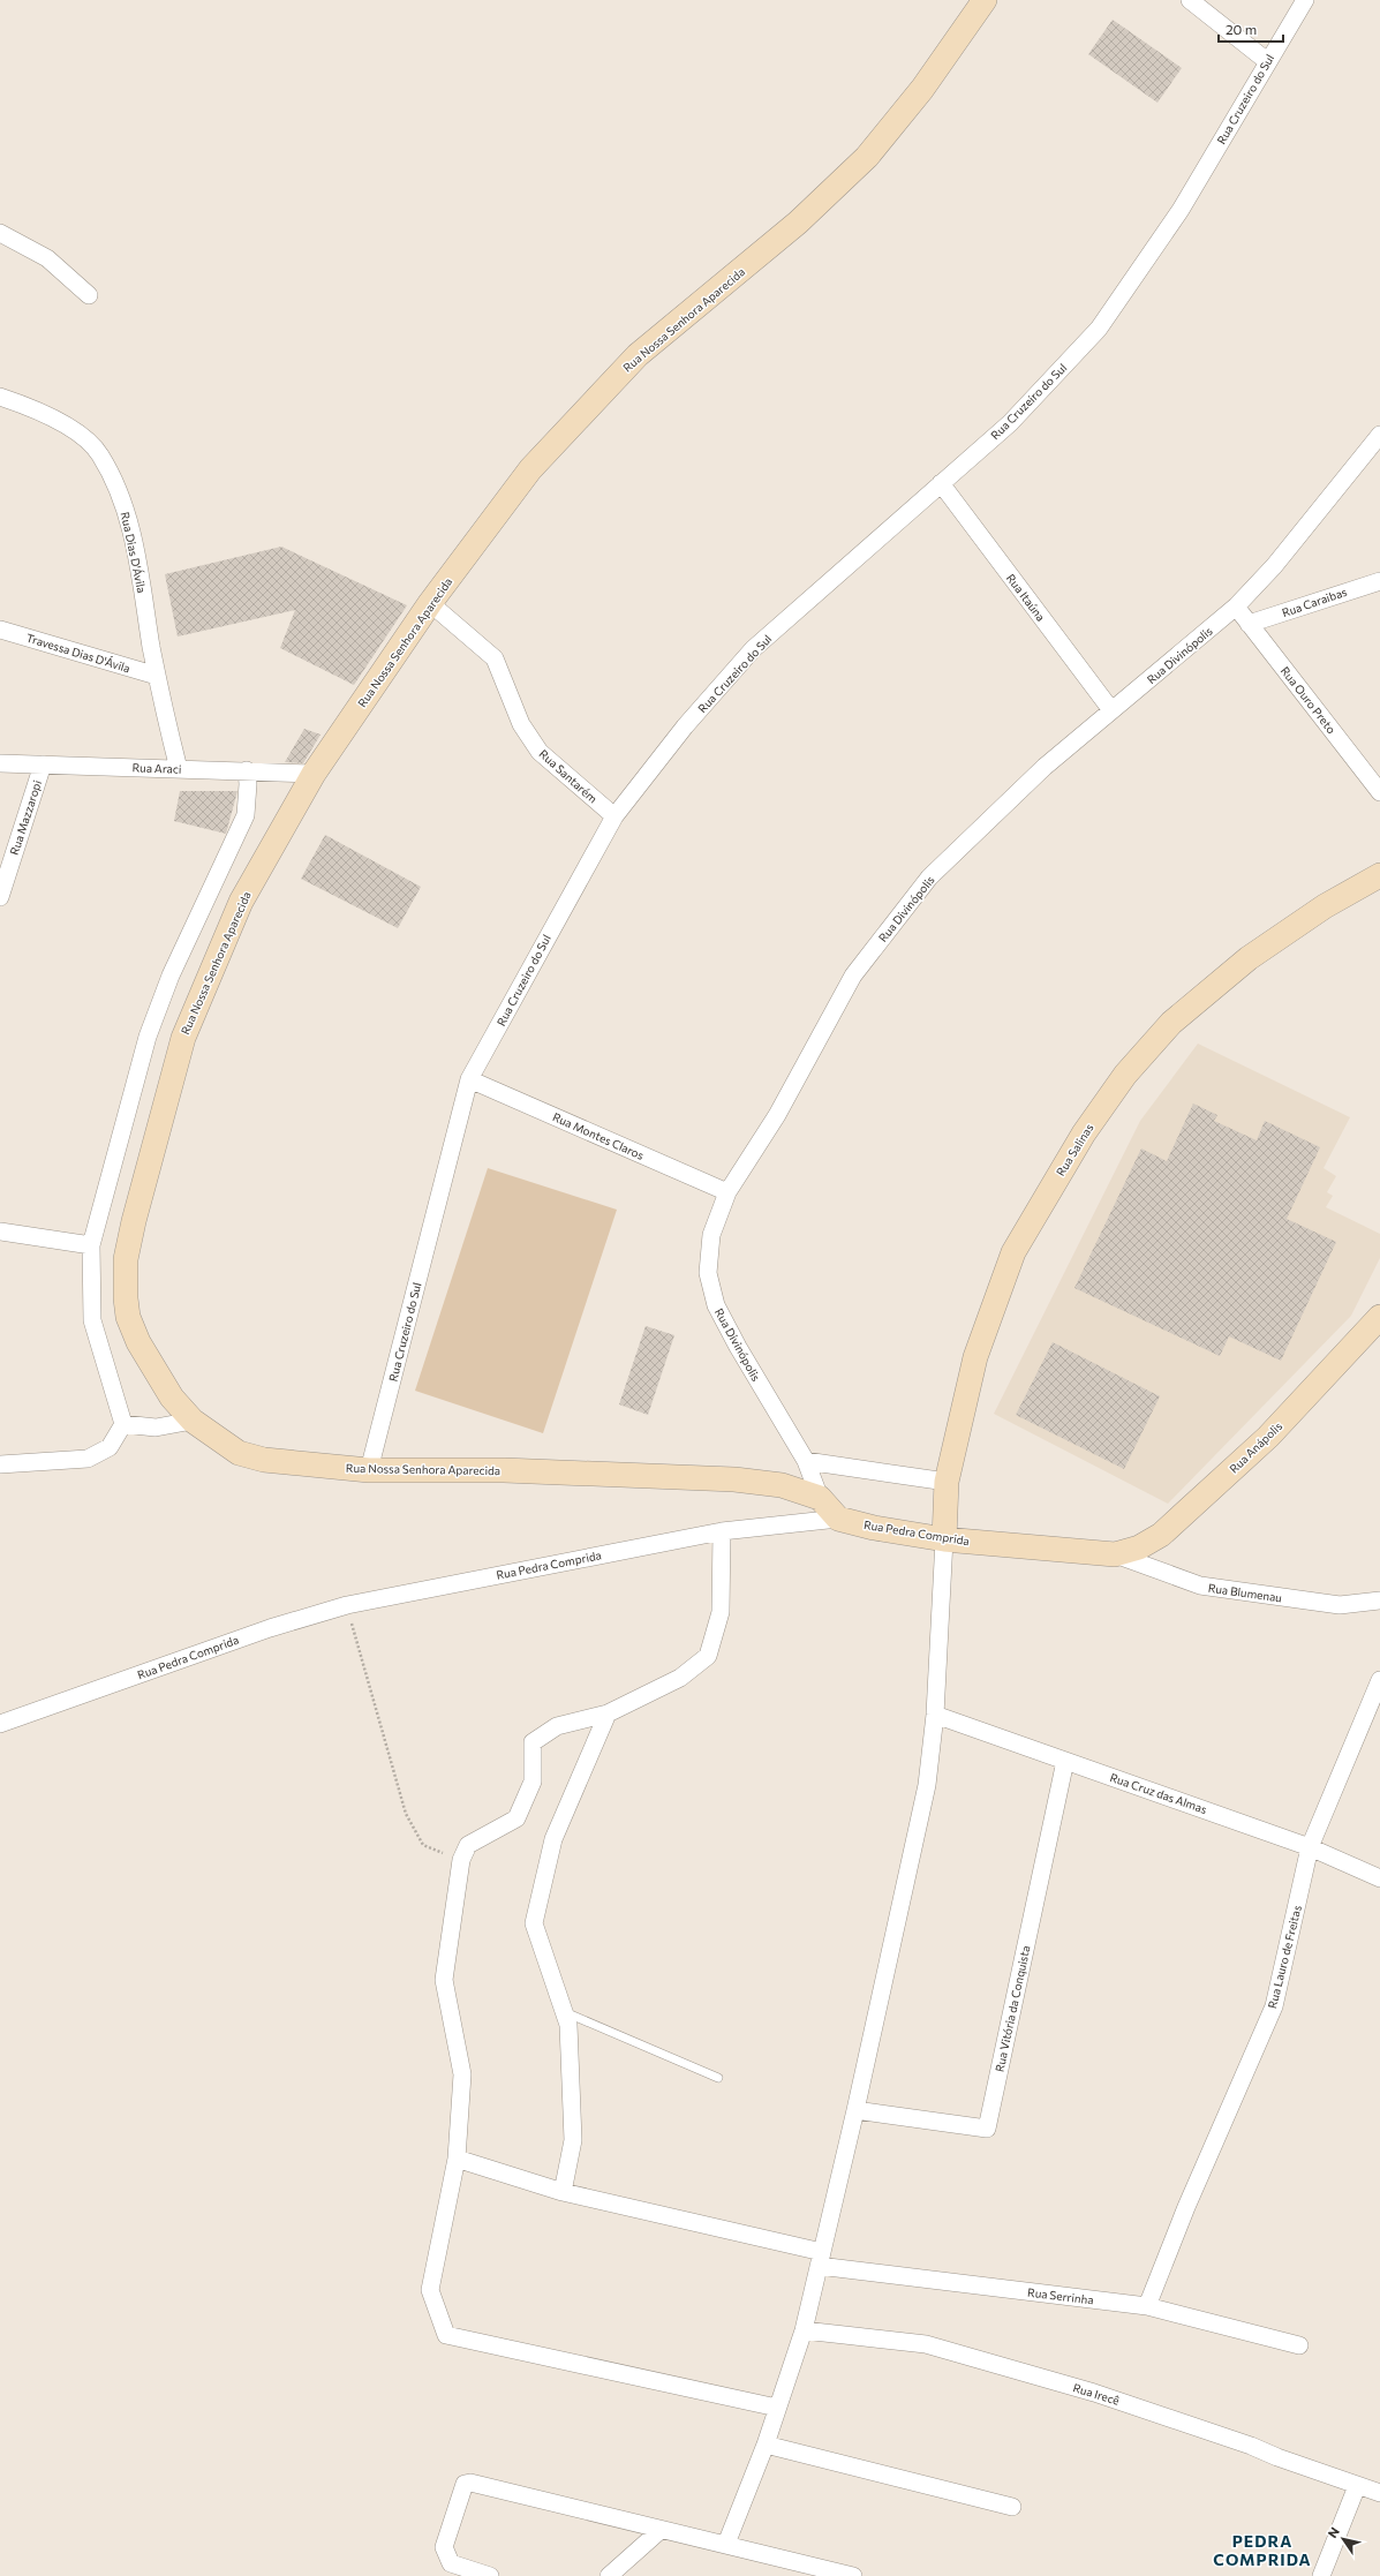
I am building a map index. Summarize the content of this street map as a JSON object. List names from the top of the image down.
{
  "streets": {
    "street": [
      "Rua Cruzeiro do Sul",
      "Rua Nossa Senhora Aparecida",
      "Rua Dias D'Ávila",
      "Rua Itaúna",
      "Rua Caraibas",
      "Travessa Dias D'Ávila",
      "Rua Divinópolis",
      "Rua Ouro Preto",
      "Rua Araci",
      "Rua Santarém",
      "Rua Mazzaropi",
      "Rua Montes Claros",
      "Rua Salinas",
      "Rua Anápolis",
      "Rua Pedra Comprida",
      "Rua Blumenau",
      "Rua Cruz das Almas",
      "Rua Lauro de Freitas",
      "Rua Vitória da Conquista",
      "Rua Serrinha",
      "Rua Irecê"
    ]
  },
  "crossings": [
    ["Rua Cruzeiro do Sul", "Rua Nossa Senhora Aparecida"],
    ["Rua Cruzeiro do Sul", "Rua Itaúna"],
    ["Rua Cruzeiro do Sul", "Rua Santarém"],
    ["Rua Cruzeiro do Sul", "Rua Montes Claros"],
    ["Rua Nossa Senhora Aparecida", "Rua Divinópolis"],
    ["Rua Nossa Senhora Aparecida", "Rua Araci"],
    ["Rua Nossa Senhora Aparecida", "Rua Santarém"],
    ["Rua Nossa Senhora Aparecida", "Rua Pedra Comprida"],
    ["Rua Dias D'Ávila", "Travessa Dias D'Ávila"],
    ["Rua Dias D'Ávila", "Rua Araci"],
    ["Rua Itaúna", "Rua Divinópolis"],
    ["Rua Caraibas", "Rua Ouro Preto"],
    ["Rua Divinópolis", "Rua Ouro Preto"],
    ["Rua Divinópolis", "Rua Montes Claros"],
    ["Rua Araci", "Rua Mazzaropi"],
    ["Rua Salinas", "Rua Pedra Comprida"],
    ["Rua Anápolis", "Rua Pedra Comprida"],
    ["Rua Anápolis", "Rua Blumenau"],
    ["Rua Pedra Comprida", "Rua Blumenau"],
    ["Rua Cruz das Almas", "Rua Lauro de Freitas"],
    ["Rua Cruz das Almas", "Rua Vitória da Conquista"],
    ["Rua Lauro de Freitas", "Rua Serrinha"]
  ],
  "districts": ["PEDRA COMPRIDA"],
  "scale_bar": "20 m",
  "north": "top left"
}
